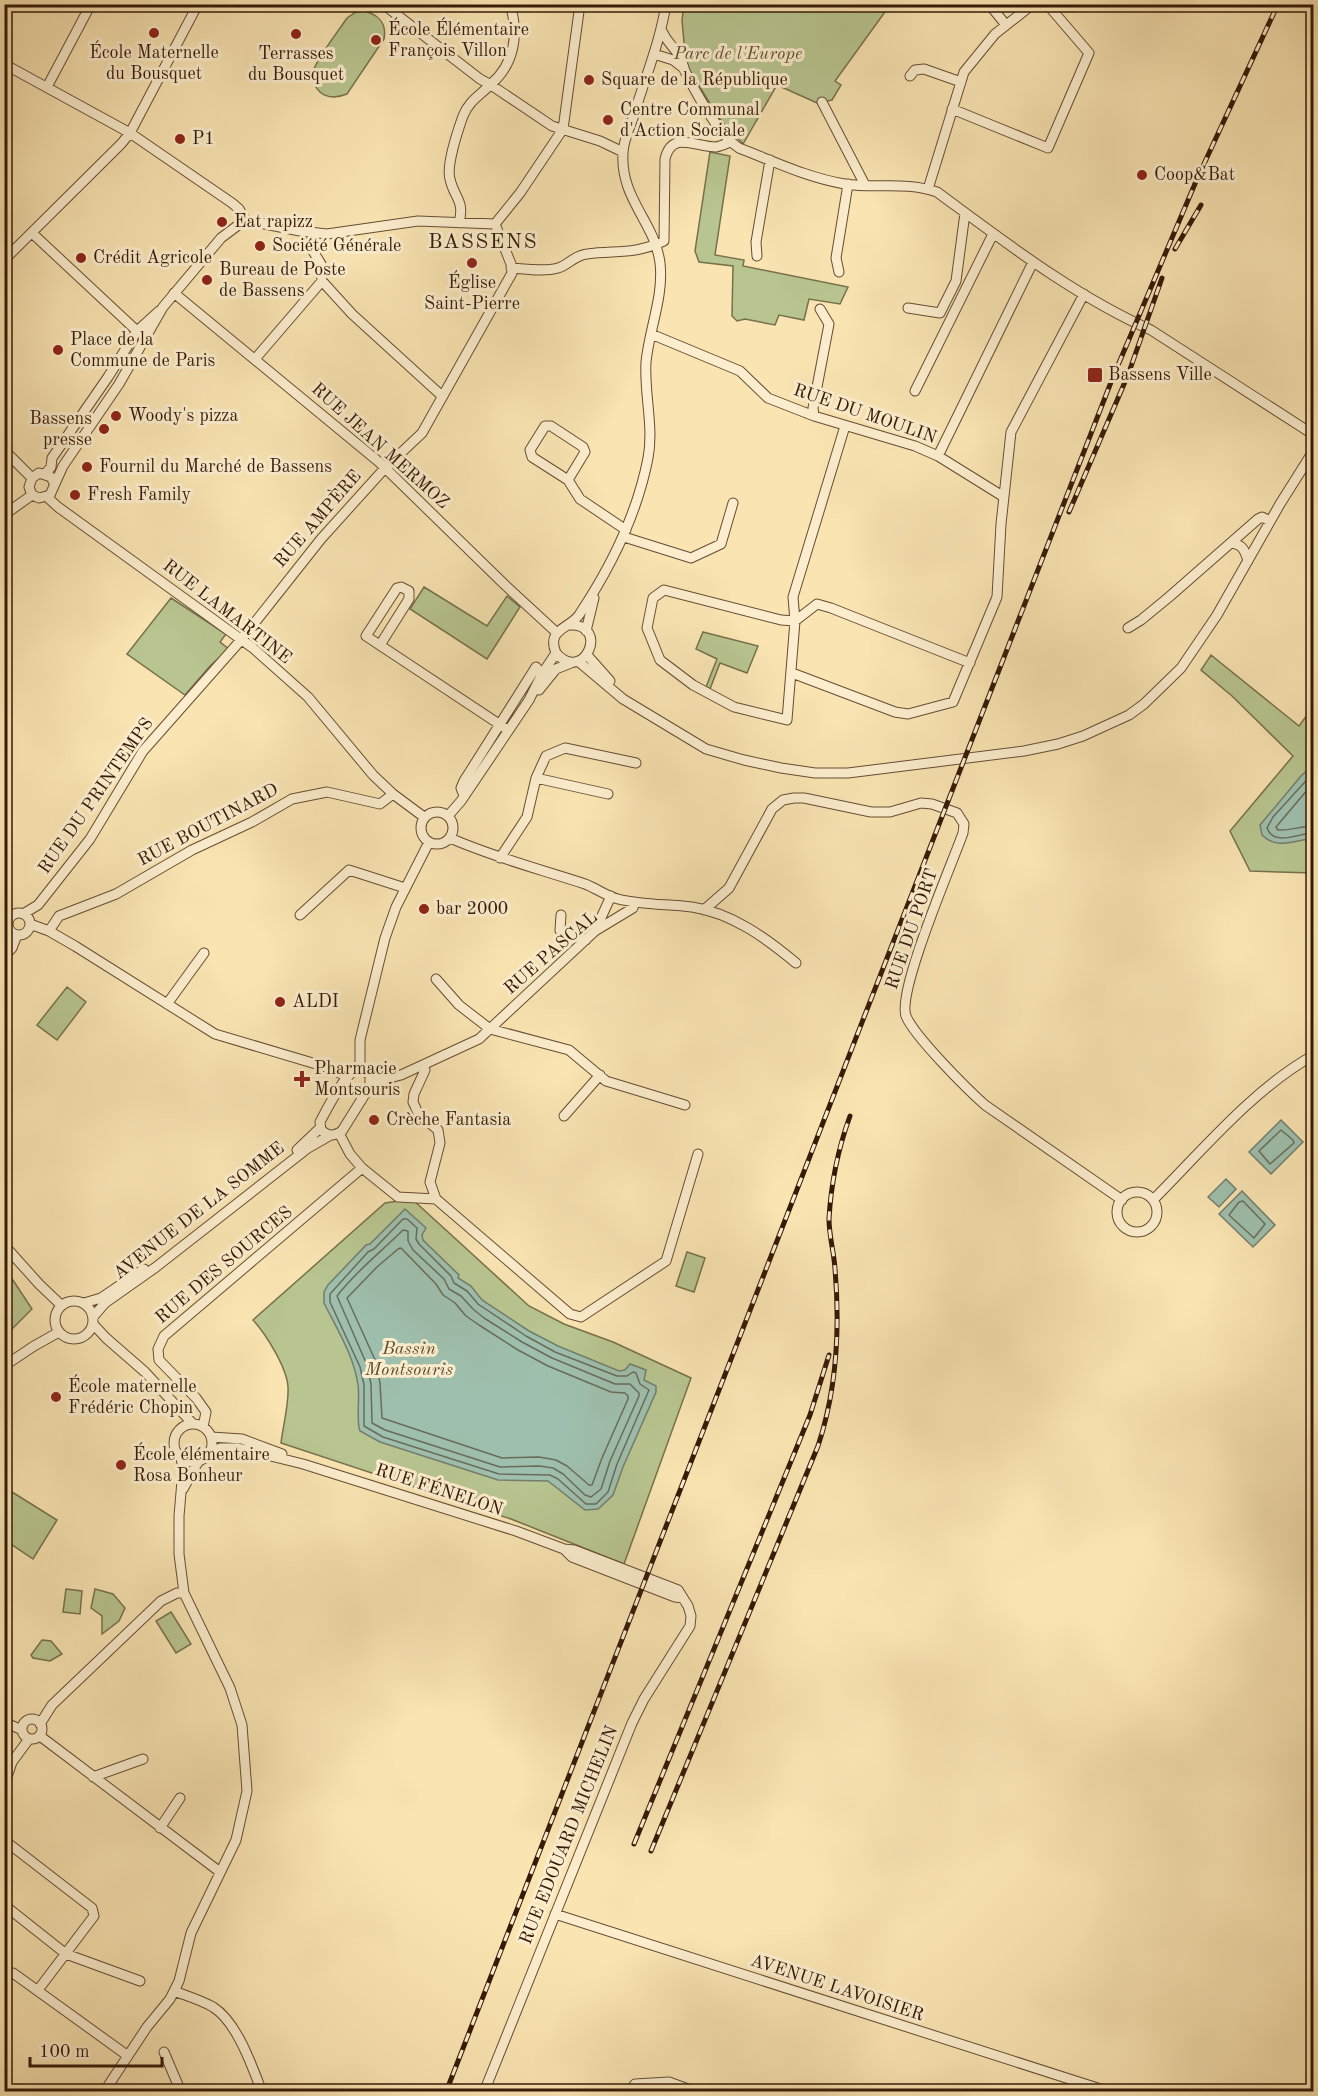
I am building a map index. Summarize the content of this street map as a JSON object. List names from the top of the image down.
{
  "streets": {
    "street": [
      "RUE DU MOULIN",
      "RUE JEAN MERMOZ",
      "RUE AMPÈRE",
      "RUE LAMARTINE",
      "RUE DU PRINTEMPS",
      "RUE BOUTINARD",
      "RUE DU PORT",
      "RUE PASCAL",
      "AVENUE DE LA SOMME",
      "RUE DES SOURCES",
      "RUE FÉNELON",
      "RUE EDOUARD MICHELIN",
      "AVENUE LAVOISIER"
    ]
  },
  "crossings": [
    ["RUE JEAN MERMOZ", "RUE AMPÈRE"],
    ["RUE AMPÈRE", "RUE LAMARTINE"],
    ["RUE AMPÈRE", "RUE DU PRINTEMPS"],
    ["RUE LAMARTINE", "RUE DU PRINTEMPS"],
    ["RUE LAMARTINE", "RUE BOUTINARD"],
    ["RUE DES SOURCES", "RUE FÉNELON"],
    ["RUE FÉNELON", "RUE EDOUARD MICHELIN"],
    ["RUE EDOUARD MICHELIN", "AVENUE LAVOISIER"]
  ],
  "districts": ["BASSENS"],
  "parks": ["Parc de l'Europe", "Bassin Montsouris"],
  "places": {
    "other": [
      "École Maternelle du Bousquet",
      "Terrasses du Bousquet",
      "École Élémentaire François Villon",
      "Square de la République",
      "Centre Communal d'Action Sociale",
      "P1",
      "Coop&Bat",
      "Eat rapizz",
      "Société Générale",
      "Crédit Agricole",
      "Église Saint-Pierre",
      "Bureau de Poste de Bassens",
      "Place de la Commune de Paris",
      "Woody's pizza",
      "Bassens presse",
      "Fournil du Marché de Bassens",
      "Fresh Family",
      "bar 2000",
      "ALDI",
      "Crèche Fantasia",
      "École maternelle Frédéric Chopin",
      "École élémentaire Rosa Bonheur"
    ],
    "transit": ["Bassens Ville"],
    "health": ["Pharmacie Montsouris"]
  },
  "scale_bar": "100 m"
}
